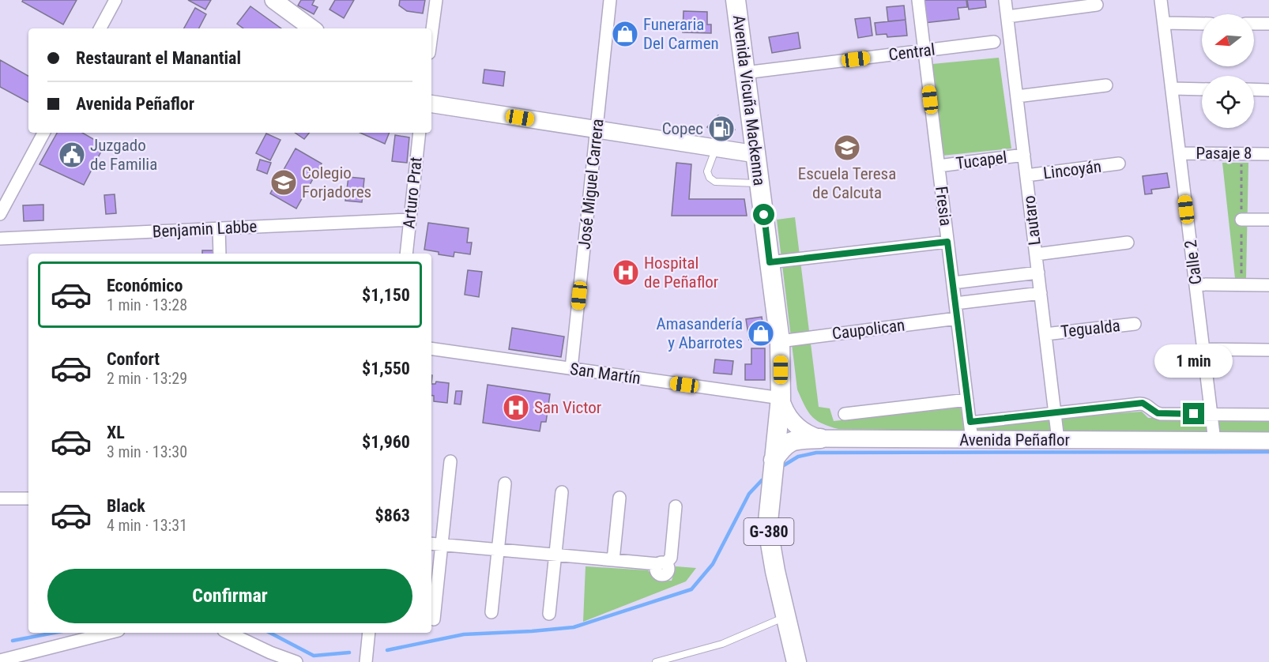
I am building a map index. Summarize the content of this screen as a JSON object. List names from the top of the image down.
{
  "streets": {
    "main road": ["Avenida Vicuña Mackenna", "Avenida Peñaflor", "G-380"],
    "street": [
      "Central",
      "Pasaje 8",
      "Tucapel",
      "Lincoyán",
      "José Miguel Carrera",
      "Arturo Prat",
      "Fresia",
      "Lautaro",
      "Benjamin Labbe",
      "Calle 2",
      "Tegualda",
      "Caupolican",
      "San Martín"
    ]
  },
  "crossings": [
    ["Central", "Avenida Vicuña Mackenna"],
    ["Central", "Fresia"],
    ["Avenida Vicuña Mackenna", "Caupolican"],
    ["Avenida Vicuña Mackenna", "San Martín"],
    ["Avenida Vicuña Mackenna", "Avenida Peñaflor"],
    ["Avenida Vicuña Mackenna", "G-380"],
    ["Pasaje 8", "Calle 2"],
    ["Tucapel", "Fresia"],
    ["Tucapel", "Lautaro"],
    ["Lincoyán", "Lautaro"],
    ["José Miguel Carrera", "San Martín"],
    ["Arturo Prat", "Benjamin Labbe"],
    ["Fresia", "Caupolican"],
    ["Fresia", "Avenida Peñaflor"],
    ["Lautaro", "Tegualda"],
    ["Lautaro", "Avenida Peñaflor"],
    ["Calle 2", "Avenida Peñaflor"],
    ["San Martín", "Avenida Peñaflor"],
    ["San Martín", "G-380"],
    ["Avenida Peñaflor", "G-380"]
  ],
  "places": {
    "shop": ["Funeraria Del Carmen", "Amasandería y Abarrotes"],
    "fuel station": ["Copec"],
    "school or university": ["Escuela Teresa de Calcuta", "Colegio Forjadores"],
    "public building": ["Juzgado de Familia"],
    "hospital": ["Hospital de Peñaflor", "San Victor"]
  },
  "north": "left",
  "page": {
    "banner": ["Restaurant el Manantial", "Avenida Peñaflor"],
    "list": [
      {
        "name": "Económico",
        "note": "1 min · 13:28",
        "value": "$1,150"
      },
      {
        "name": "Confort",
        "note": "2 min · 13:29",
        "value": "$1,550"
      },
      {
        "name": "XL",
        "note": "3 min · 13:30",
        "value": "$1,960"
      },
      {
        "name": "Black",
        "note": "4 min · 13:31",
        "value": "$863"
      }
    ],
    "bubble": "1 min",
    "buttons": "Confirmar"
  }
}
